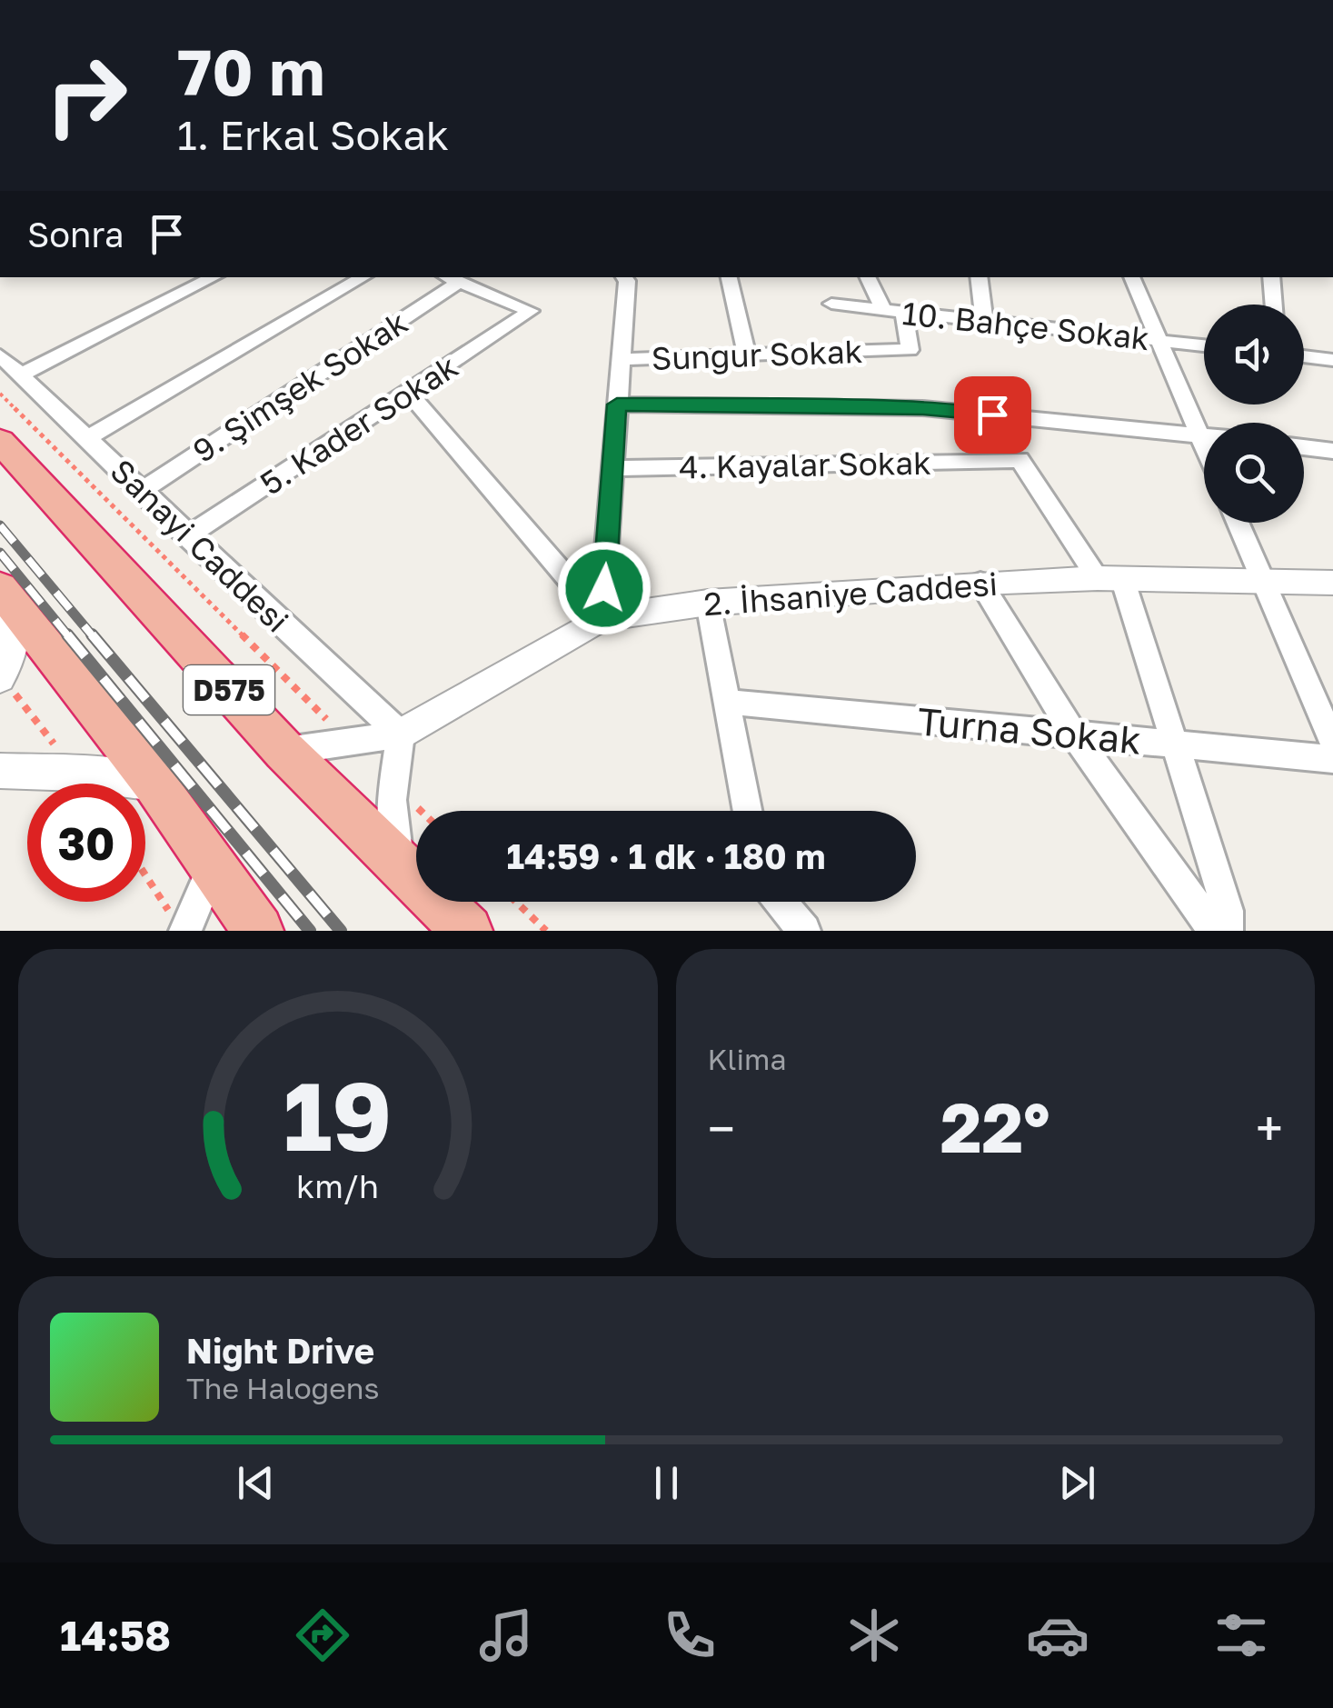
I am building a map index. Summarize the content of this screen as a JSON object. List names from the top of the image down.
{
  "streets": {
    "highway": ["D575"],
    "street": [
      "10. Bahçe Sokak",
      "Sungur Sokak",
      "9. Şimşek Sokak",
      "5. Kader Sokak",
      "4. Kayalar Sokak",
      "Sanayi Caddesi",
      "2. İhsaniye Caddesi",
      "Turna Sokak"
    ]
  },
  "crossings": [
    ["10. Bahçe Sokak", "Sungur Sokak"],
    ["9. Şimşek Sokak", "5. Kader Sokak"],
    ["9. Şimşek Sokak", "Sanayi Caddesi"],
    ["5. Kader Sokak", "Sanayi Caddesi"],
    ["4. Kayalar Sokak", "2. İhsaniye Caddesi"],
    ["Sanayi Caddesi", "2. İhsaniye Caddesi"]
  ],
  "page": {
    "turn": ["70 m", "1. Erkal Sokak"],
    "then": "Sonra",
    "limit": "30",
    "trip": "14:59 · 1 dk · 180 m",
    "tile": "Klima",
    "heat": ["−", "22°", "+"],
    "song": ["Night Drive", "The Halogens"],
    "tabs": "14:58",
    "gauge": ["19", "km/h"]
  }
}
